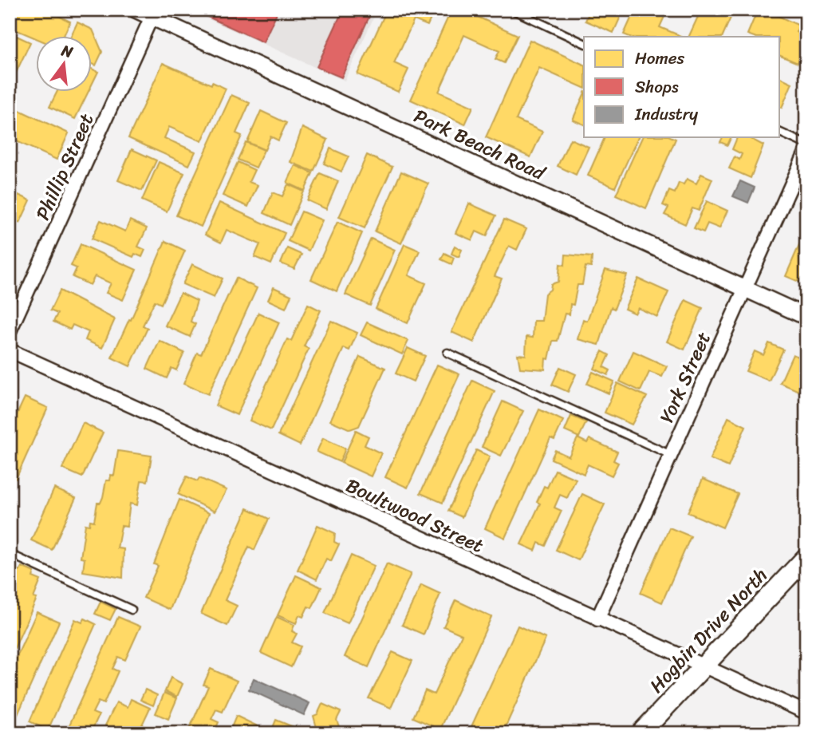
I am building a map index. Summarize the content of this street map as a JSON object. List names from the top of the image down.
{
  "streets": {
    "main road": ["Hogbin Drive North"],
    "street": [
      "Park Beach Road",
      "Phillip Street",
      "York Street",
      "Boultwood Street"
    ]
  },
  "crossings": [
    ["Park Beach Road", "Phillip Street"],
    ["Park Beach Road", "York Street"],
    ["York Street", "Boultwood Street"],
    ["Boultwood Street", "Hogbin Drive North"]
  ],
  "legend": ["Homes", "Shops", "Industry"],
  "north": "top"
}
